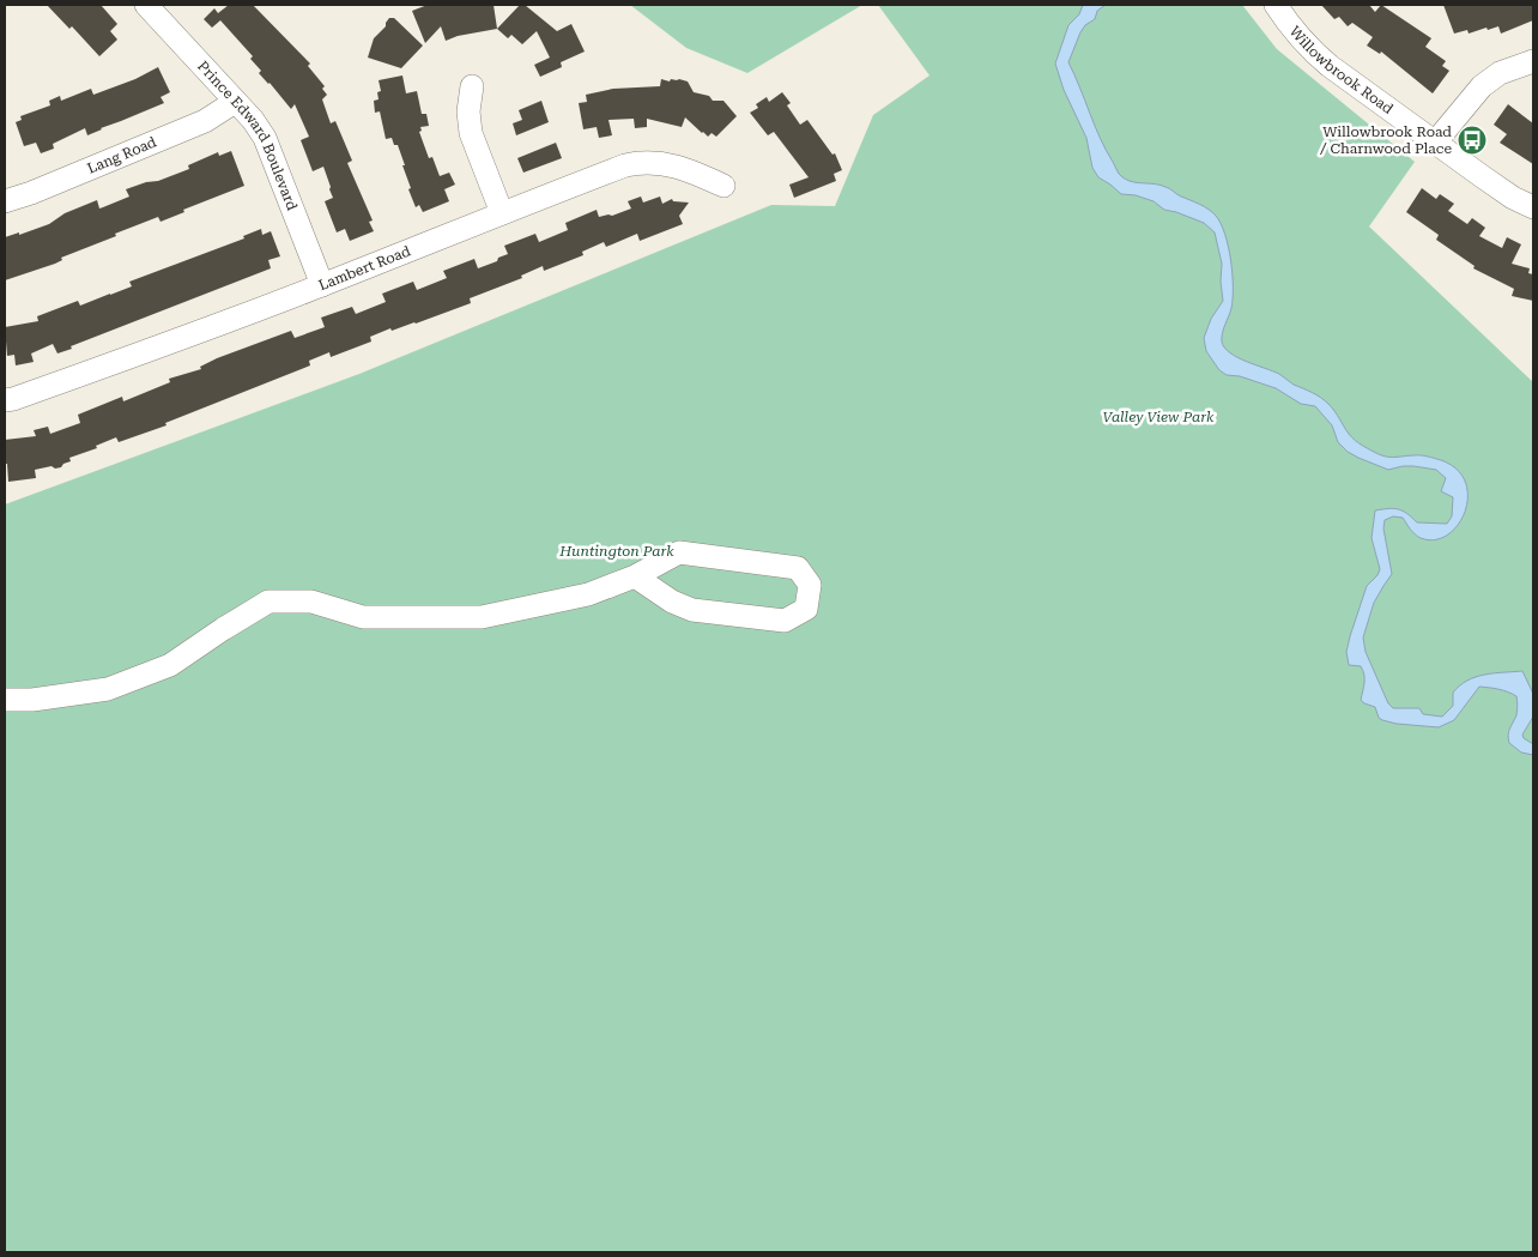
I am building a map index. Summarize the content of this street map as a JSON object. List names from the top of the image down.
{
  "streets": {
    "street": [
      "Willowbrook Road",
      "Prince Edward Boulevard",
      "Lang Road",
      "Lambert Road"
    ]
  },
  "crossings": [
    ["Prince Edward Boulevard", "Lang Road"],
    ["Prince Edward Boulevard", "Lambert Road"]
  ],
  "parks": ["Valley View Park", "Huntington Park"],
  "places": {
    "bus stop": ["Willowbrook Road / Charnwood Place"]
  }
}
